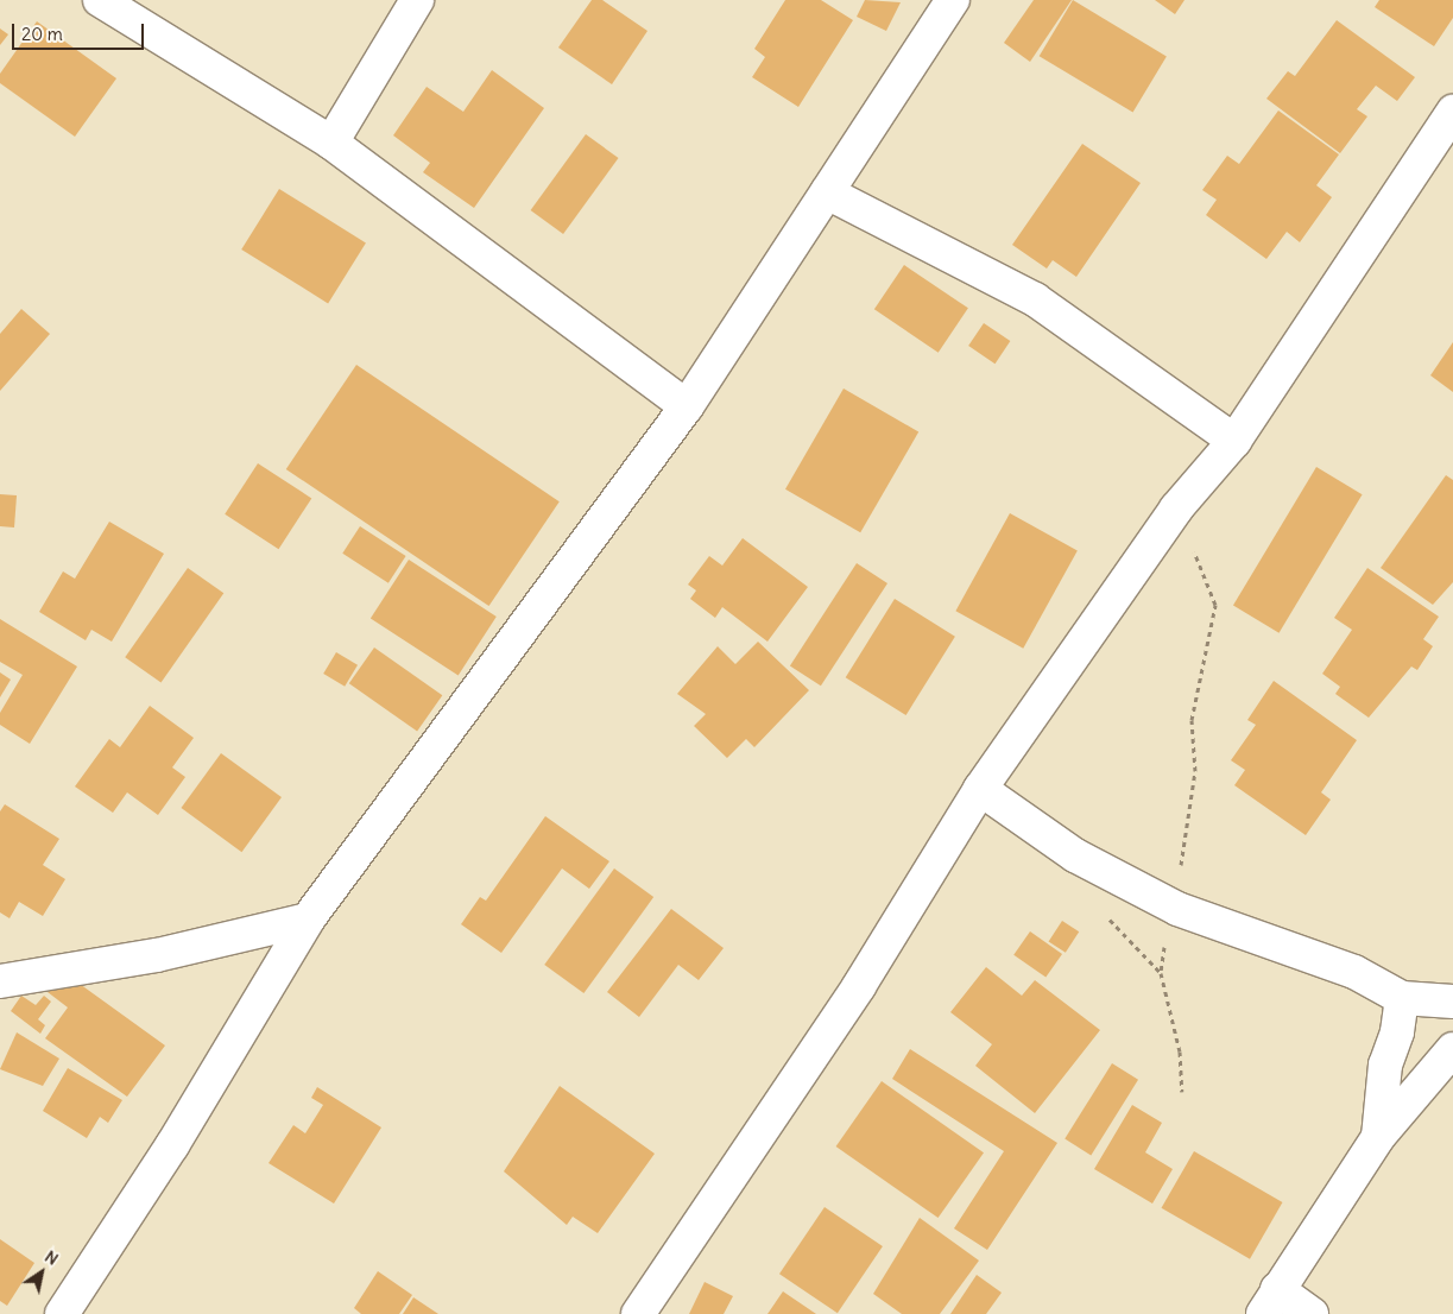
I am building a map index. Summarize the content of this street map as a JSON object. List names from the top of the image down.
{
  "scale_bar": "20 m",
  "north": "top right"
}
